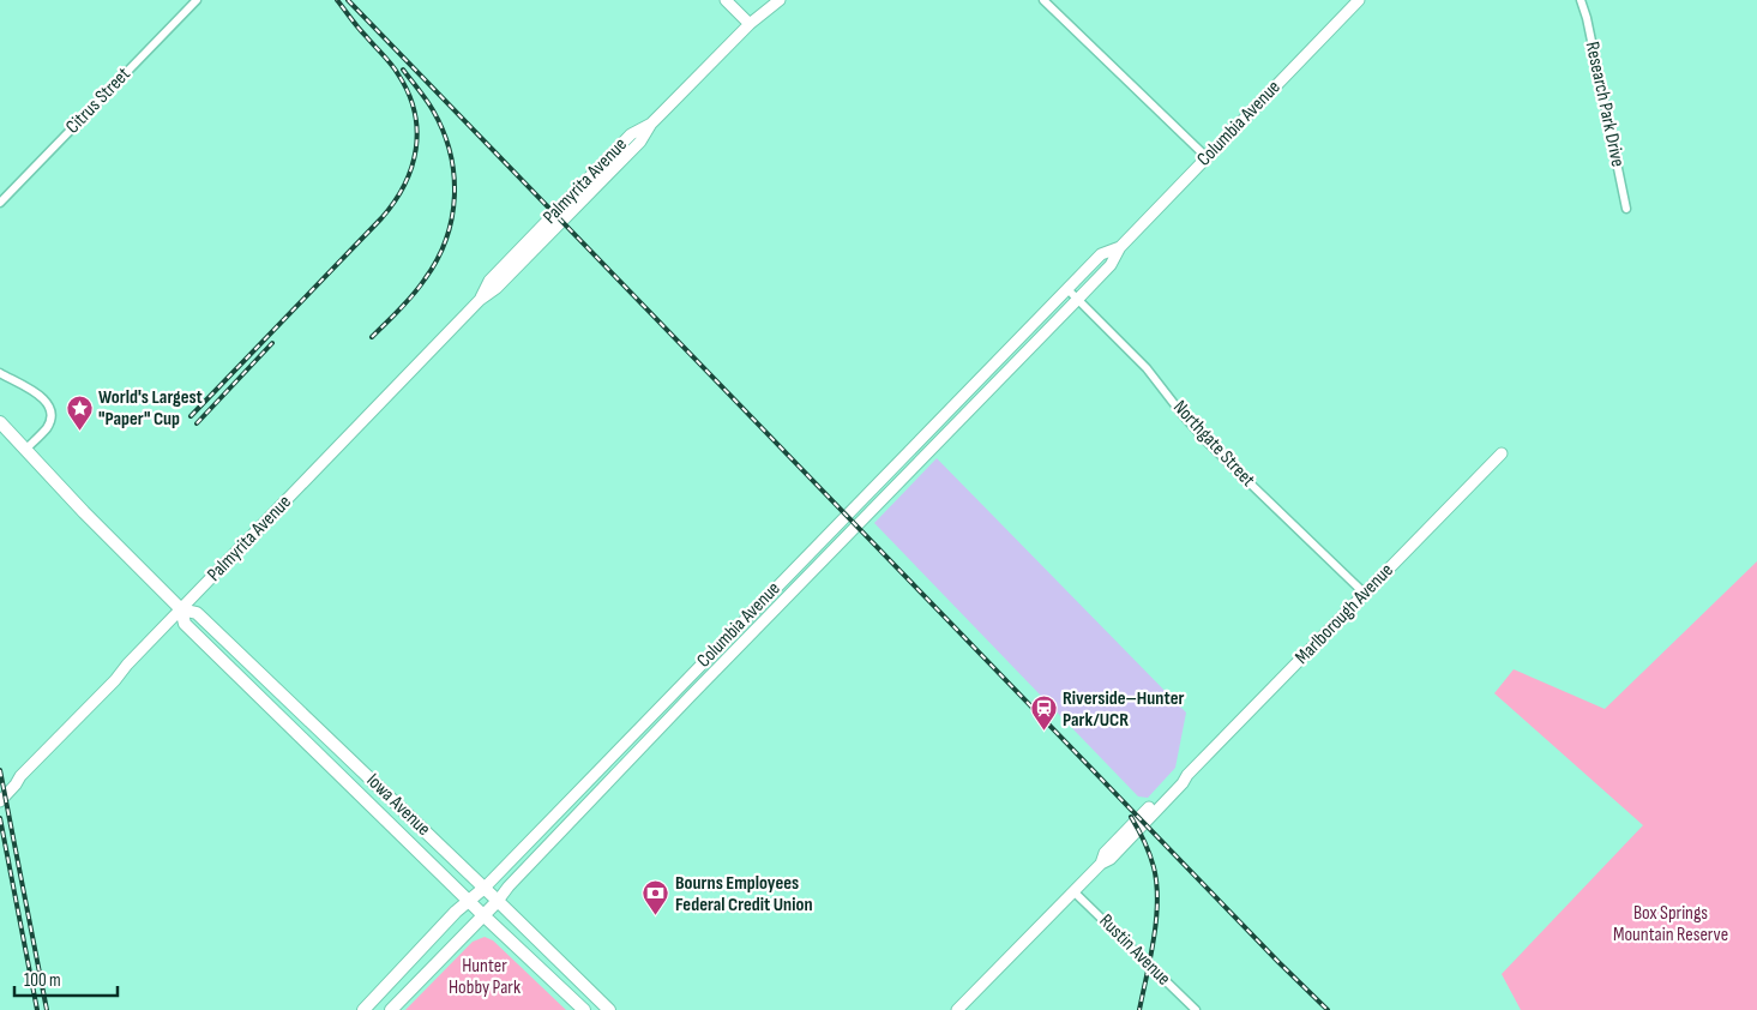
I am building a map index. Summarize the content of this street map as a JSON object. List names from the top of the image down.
{
  "streets": {
    "main road": ["Columbia Avenue", "Iowa Avenue"],
    "street": [
      "Citrus Street",
      "Research Park Drive",
      "Palmyrita Avenue",
      "Northgate Street",
      "Marlborough Avenue",
      "Rustin Avenue"
    ]
  },
  "crossings": [
    ["Columbia Avenue", "Northgate Street"],
    ["Columbia Avenue", "Iowa Avenue"],
    ["Palmyrita Avenue", "Iowa Avenue"],
    ["Northgate Street", "Marlborough Avenue"],
    ["Marlborough Avenue", "Rustin Avenue"]
  ],
  "parks": ["Box Springs Mountain Reserve", "Hunter Hobby Park"],
  "places": {
    "place": ["World's Largest \"Paper\" Cup"],
    "station": ["Riverside–Hunter Park/UCR"],
    "bank": ["Bourns Employees Federal Credit Union"]
  },
  "scale_bar": "100 m"
}
